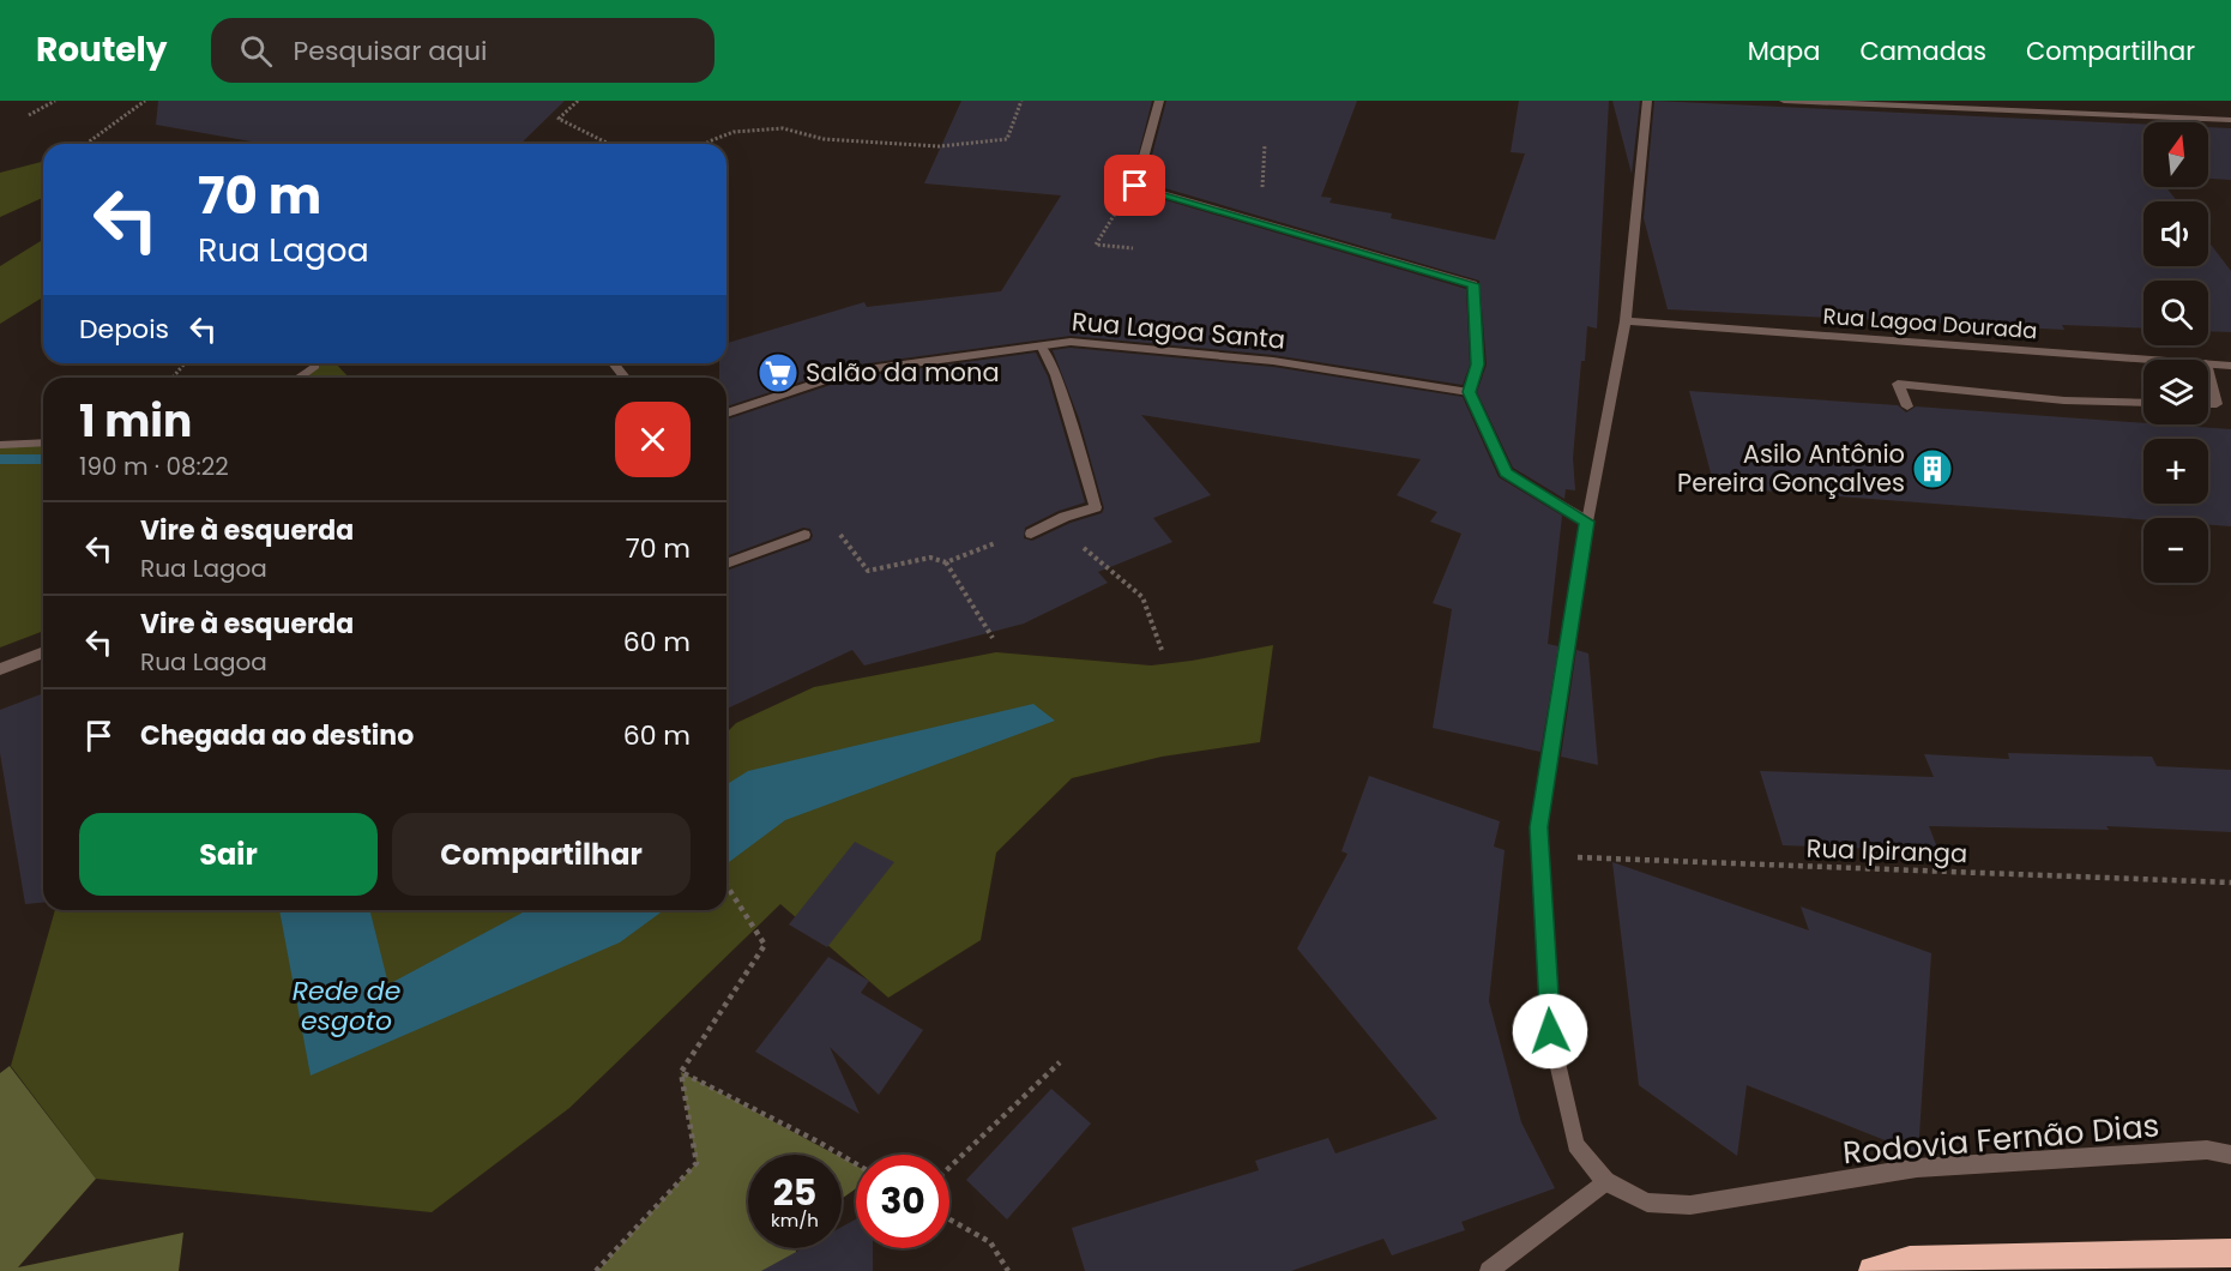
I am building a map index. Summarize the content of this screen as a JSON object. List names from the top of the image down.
{
  "streets": {
    "street": ["Rua Lagoa Dourada", "Rua Lagoa Santa", "Rodovia Fernão Dias"],
    "path": ["Rua Ipiranga"]
  },
  "water": ["Rede de esgoto"],
  "places": {
    "supermarket": ["Salão da mona"],
    "building": ["Asilo Antônio Pereira Gonçalves"]
  },
  "north": "top",
  "page": {
    "header": "Routely",
    "search": "Pesquisar aqui",
    "nav": ["Mapa", "Camadas", "Compartilhar"],
    "map_buttons": ["+", "−"],
    "turn": ["70 m", "Rua Lagoa"],
    "then": "Depois",
    "heading": ["1 min", "190 m · 08:22"],
    "list": [
      {
        "name": "Vire à esquerda",
        "note": "Rua Lagoa",
        "value": "70 m"
      },
      {
        "name": "Vire à esquerda",
        "note": "Rua Lagoa",
        "value": "60 m"
      },
      {
        "name": "Chegada ao destino",
        "value": "60 m"
      }
    ],
    "buttons": ["Sair", "Compartilhar"],
    "speed": "25 km/h",
    "limit": "30"
  }
}
